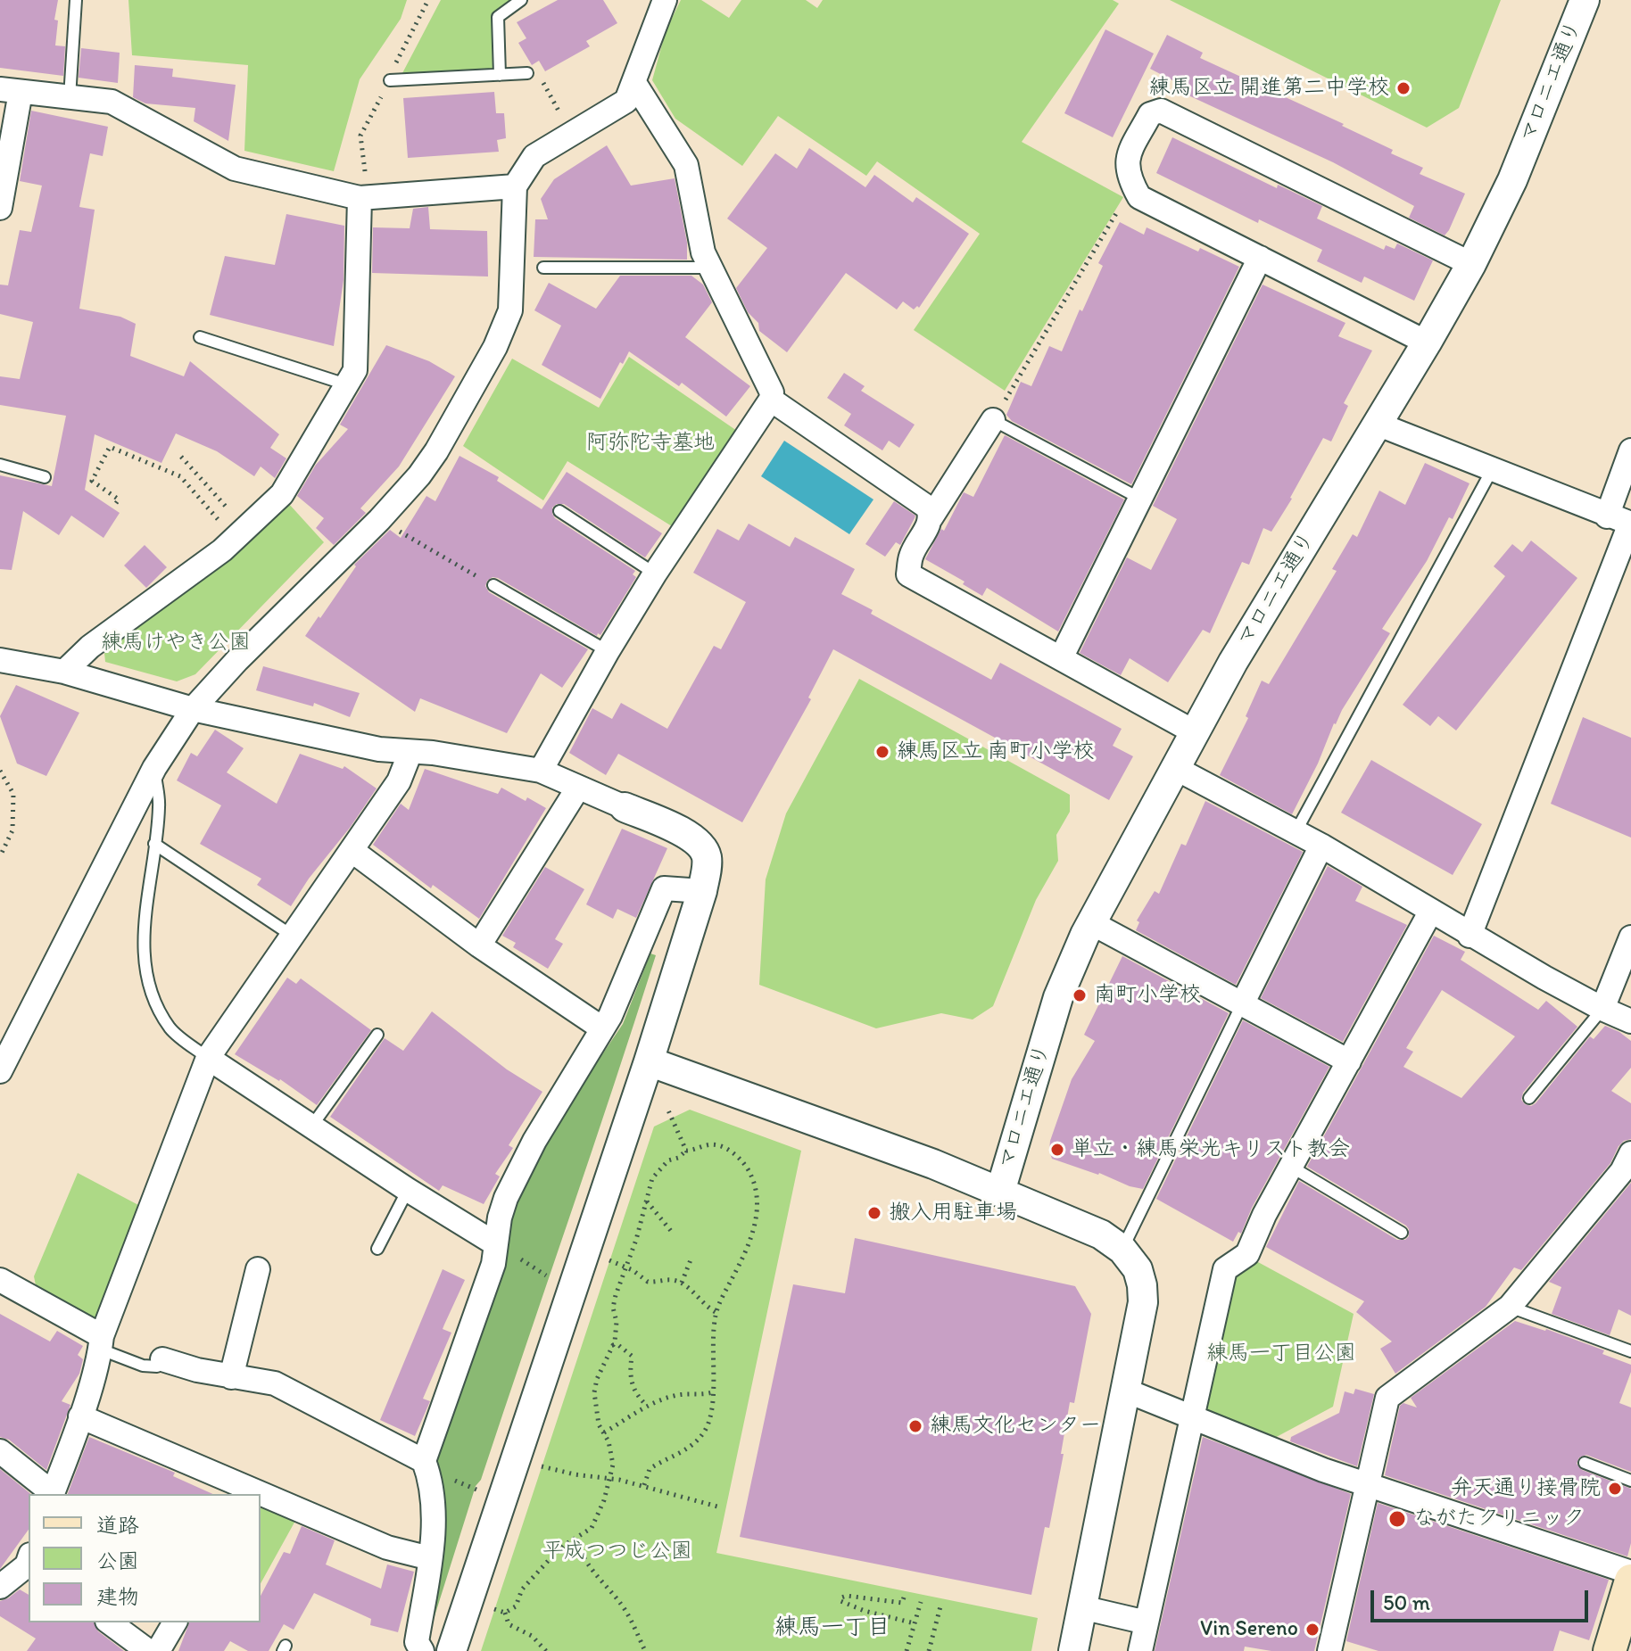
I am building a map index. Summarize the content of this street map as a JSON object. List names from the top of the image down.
{
  "streets": {
    "street": ["マロニエ通り"]
  },
  "districts": ["練馬一丁目"],
  "parks": [
    "阿弥陀寺墓地",
    "練馬けやき公園",
    "練馬一丁目公園",
    "平成つつじ公園"
  ],
  "places": [
    "練馬区立 開進第二中学校",
    "練馬区立 南町小学校",
    "南町小学校",
    "単立・練馬栄光キリスト教会",
    "搬入用駐車場",
    "練馬文化センター",
    "弁天通り接骨院",
    "ながたクリニック",
    "Vin Sereno"
  ],
  "legend": ["道路", "公園", "建物"],
  "scale_bar": "50 m"
}
